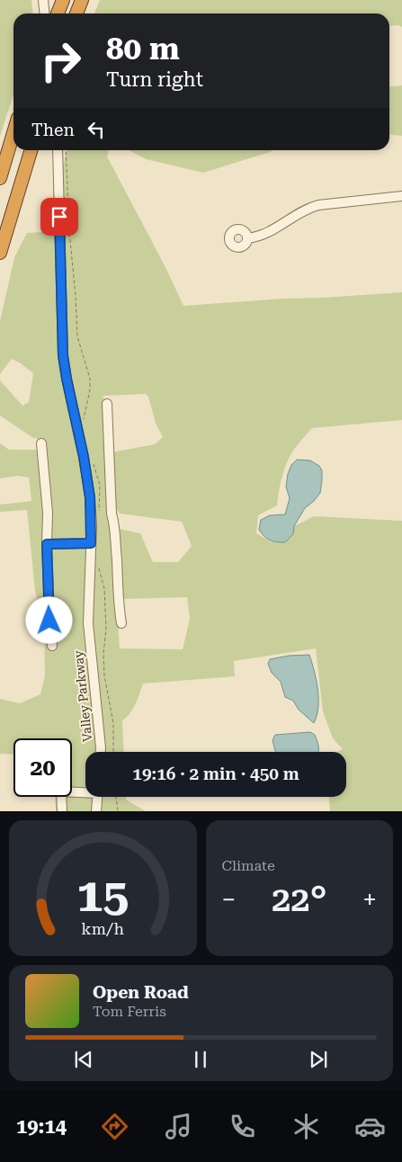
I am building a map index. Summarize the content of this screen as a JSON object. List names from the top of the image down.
{
  "streets": {
    "street": ["Valley Parkway"]
  },
  "page": {
    "turn": ["80 m", "Turn right"],
    "then": "Then",
    "limit": "20",
    "trip": "19:16 · 2 min · 450 m",
    "tile": "Climate",
    "heat": ["−", "22°", "+"],
    "song": ["Open Road", "Tom Ferris"],
    "tabs": "19:14",
    "gauge": ["15", "km/h"]
  }
}
